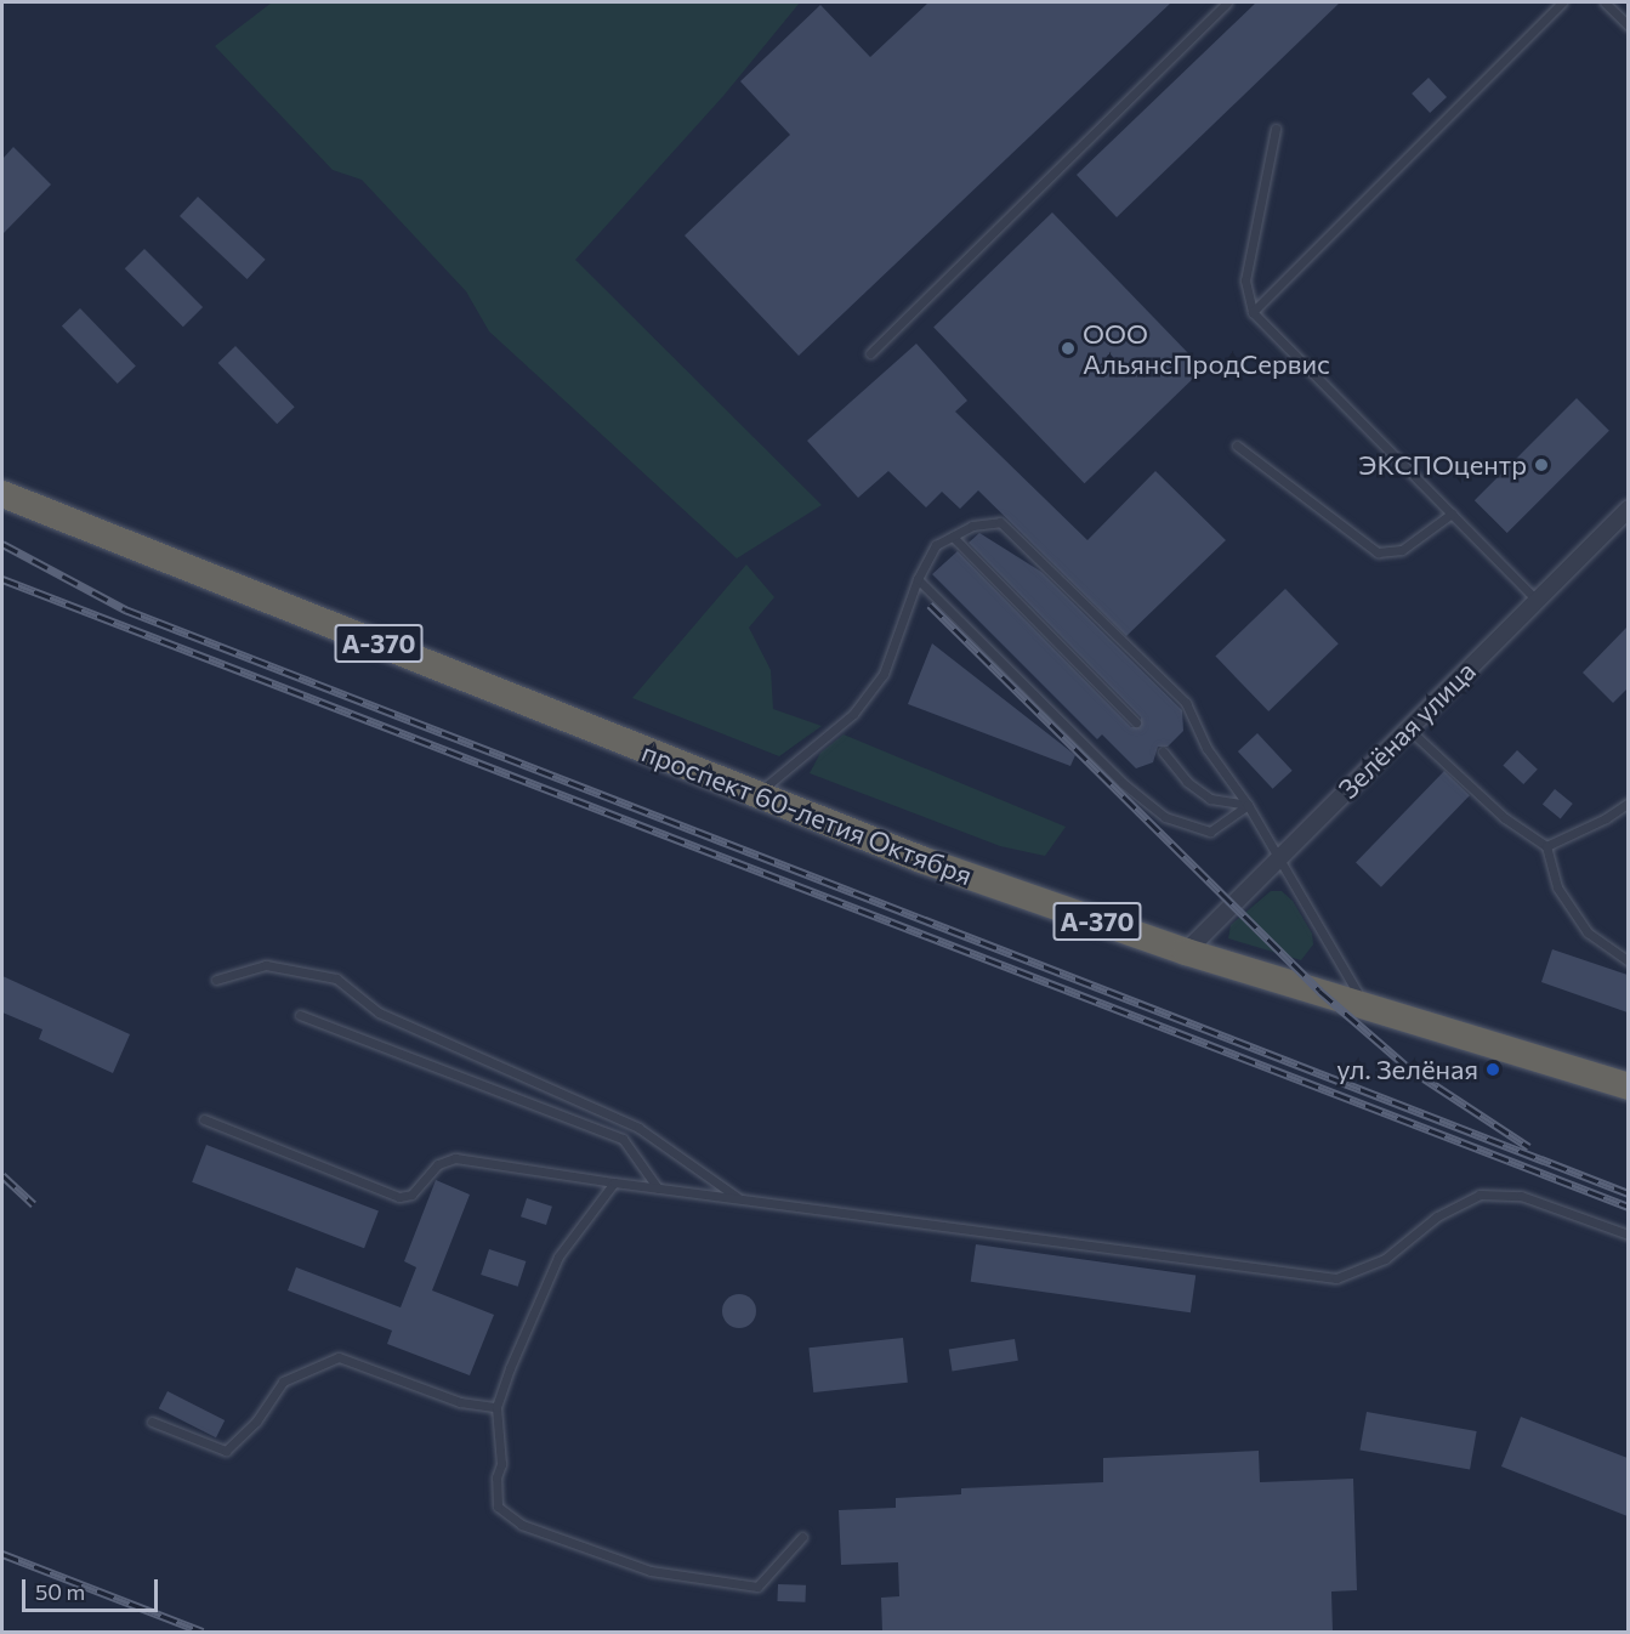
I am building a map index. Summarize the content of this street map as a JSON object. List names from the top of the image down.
{
  "streets": {
    "highway": ["А-370", "проспект 60-летия Октября"],
    "street": ["Зелёная улица"]
  },
  "crossings": [
    ["Зелёная улица", "проспект 60-летия Октября"]
  ],
  "places": ["ООО АльянсПродСервис", "ЭКСПОцентр", "ул. Зелёная"],
  "scale_bar": "50 m"
}
